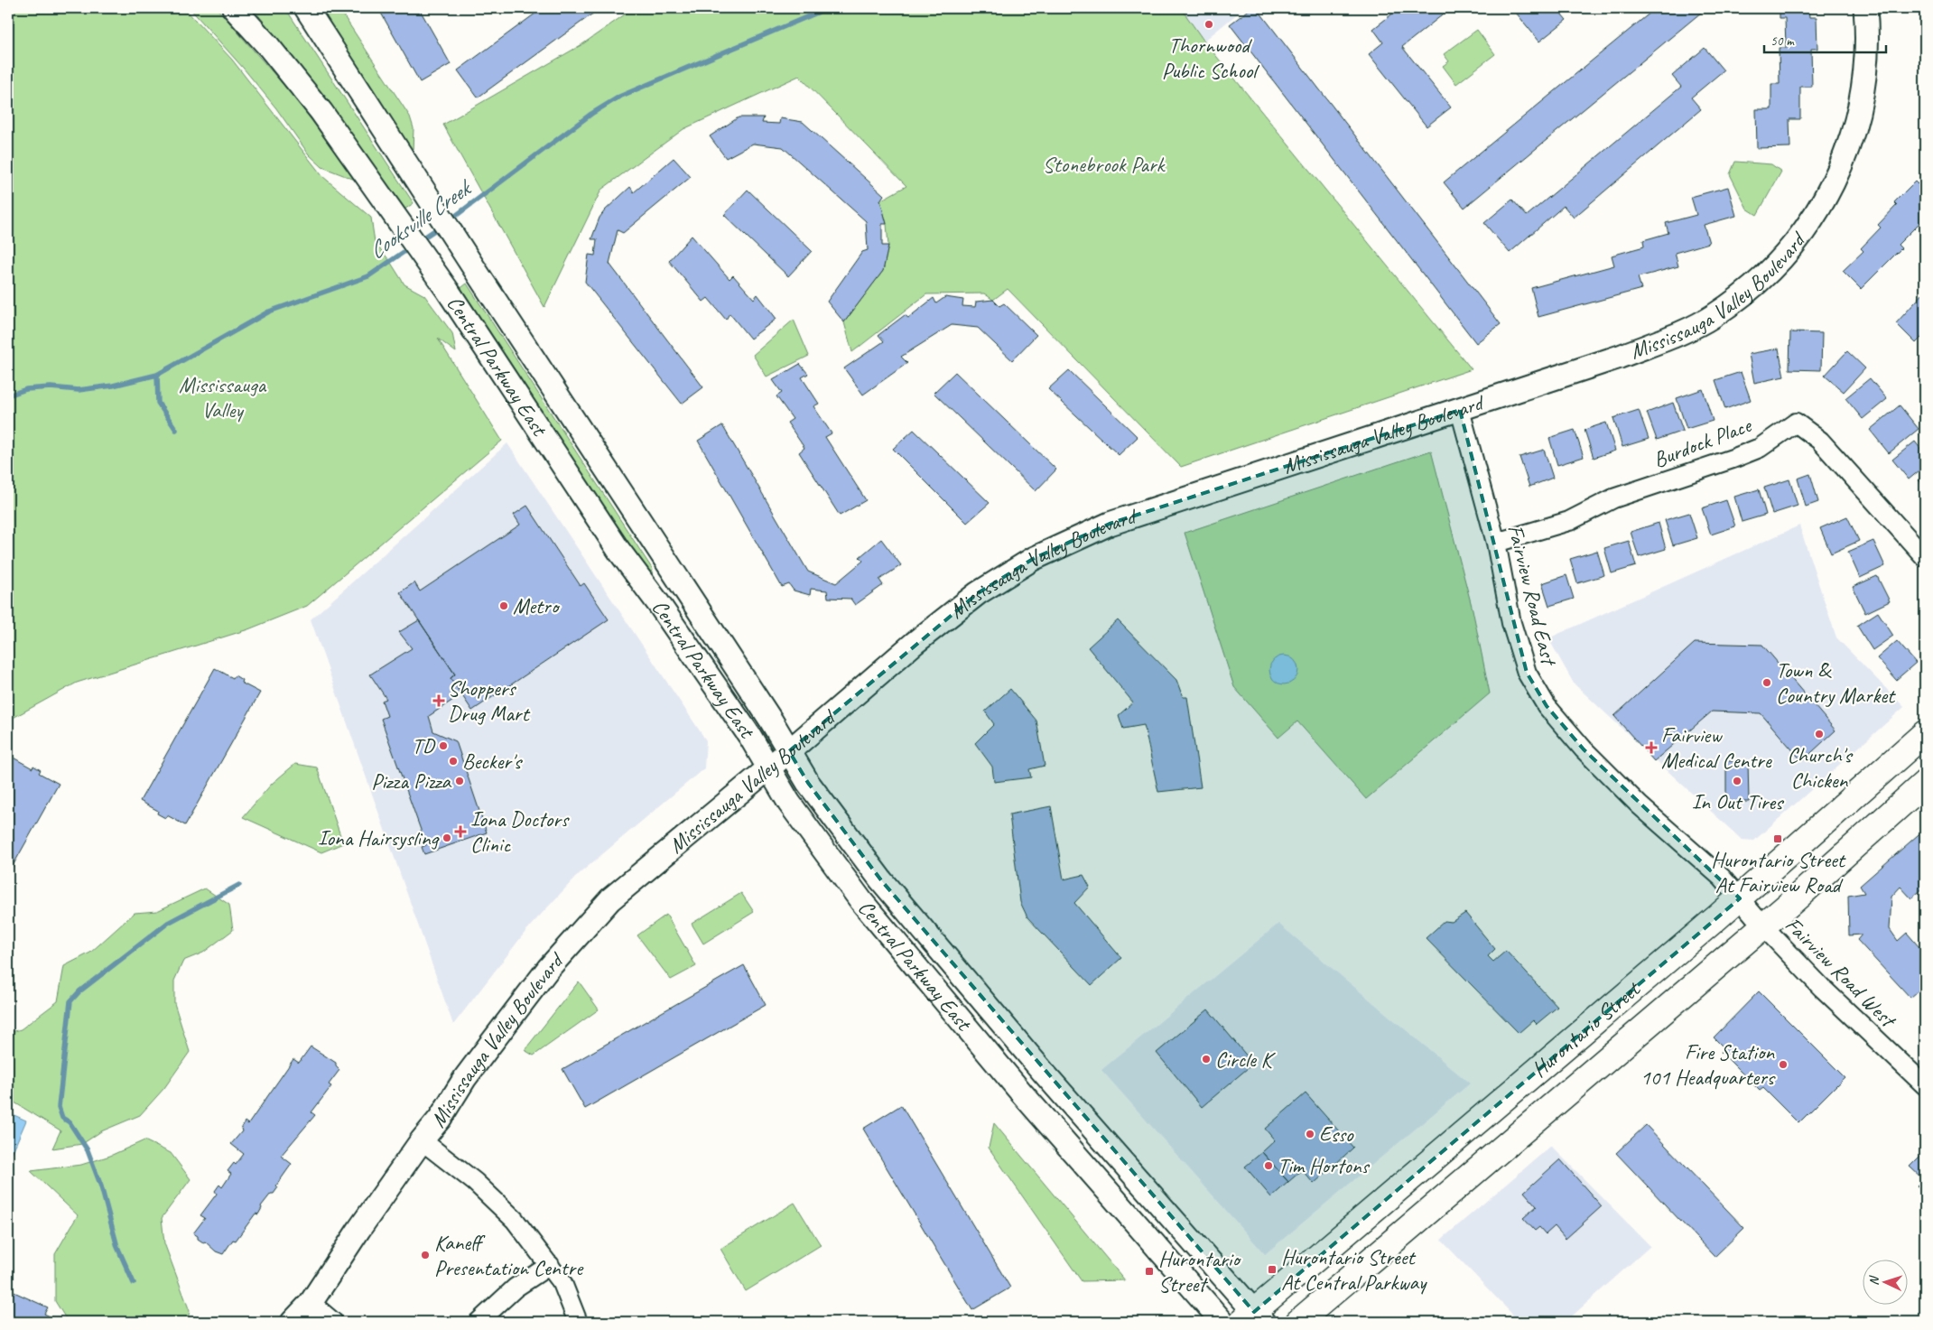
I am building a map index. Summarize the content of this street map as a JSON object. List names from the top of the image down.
{
  "streets": {
    "main road": ["Hurontario Street"],
    "street": [
      "Mississauga Valley Boulevard",
      "Central Parkway East",
      "Burdock Place",
      "Fairview Road East",
      "Fairview Road West"
    ]
  },
  "crossings": [
    ["Mississauga Valley Boulevard", "Central Parkway East"],
    ["Mississauga Valley Boulevard", "Fairview Road East"],
    ["Central Parkway East", "Hurontario Street"],
    ["Burdock Place", "Fairview Road East"],
    ["Fairview Road East", "Fairview Road West"],
    ["Fairview Road East", "Hurontario Street"],
    ["Fairview Road West", "Hurontario Street"]
  ],
  "water": ["Cooksville Creek"],
  "parks": ["Stonebrook Park", "Mississauga Valley"],
  "places": {
    "other": [
      "Thornwood Public School",
      "Metro",
      "Town & Country Market",
      "Church's Chicken",
      "TD",
      "Becker's",
      "Pizza Pizza",
      "In Out Tires",
      "Iona Hairsysling",
      "Circle K",
      "Fire Station 101 Headquarters",
      "Esso",
      "Tim Hortons",
      "Kaneff Presentation Centre"
    ],
    "health": ["Shoppers Drug Mart", "Fairview Medical Centre", "Iona Doctors Clinic"],
    "transit": ["Hurontario Street At Fairview Road", "Hurontario Street At Central Parkway", "Hurontario Street"]
  },
  "scale_bar": "50 m",
  "north": "left"
}
